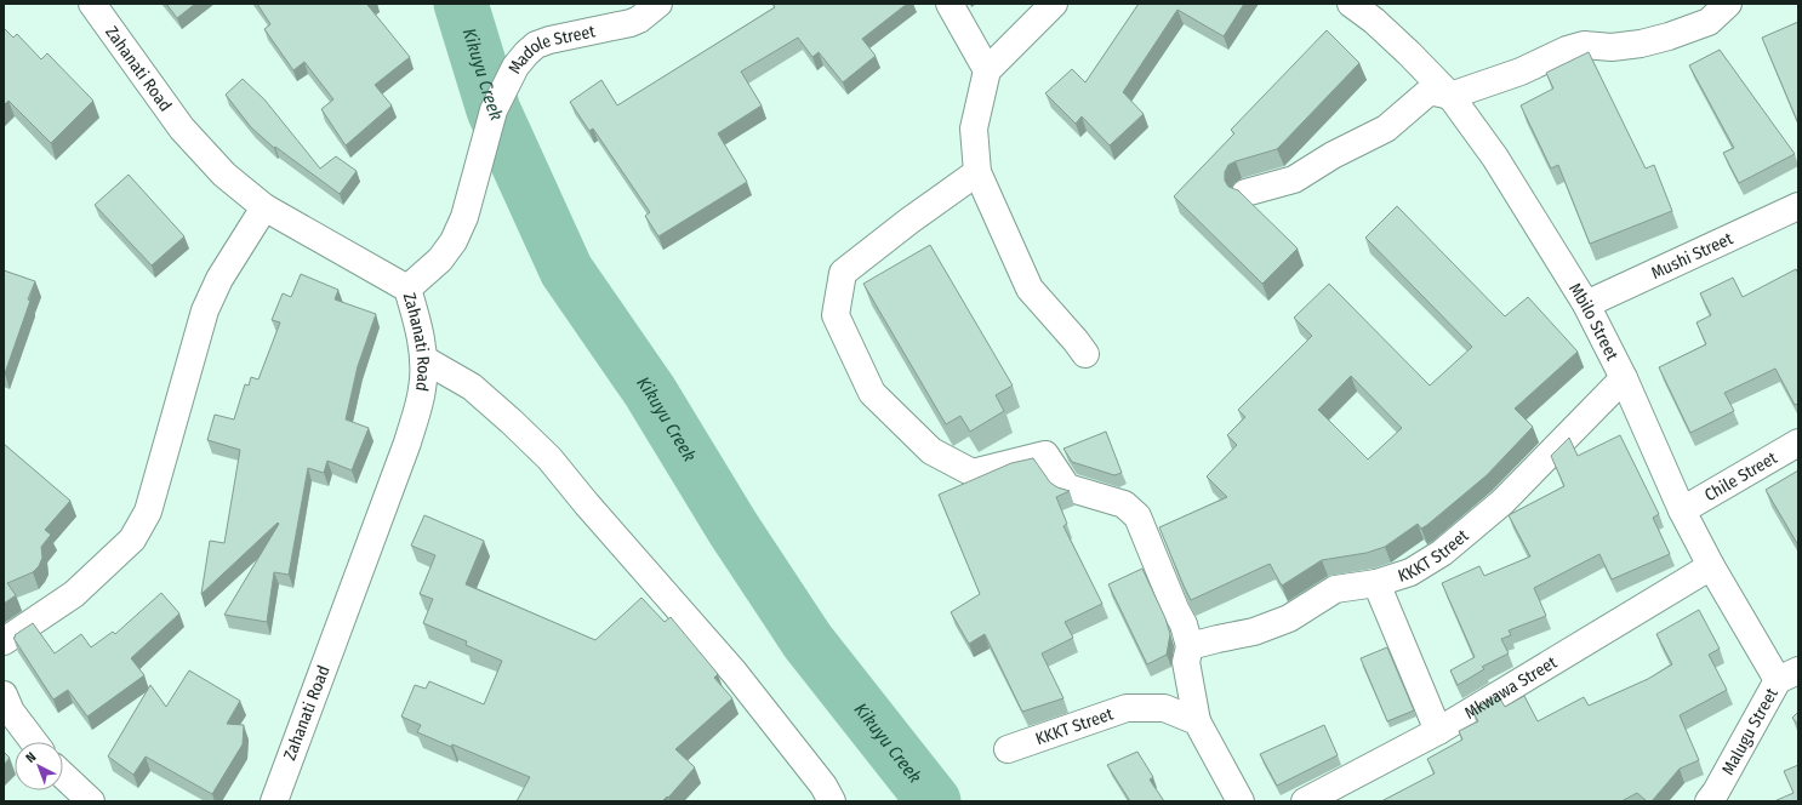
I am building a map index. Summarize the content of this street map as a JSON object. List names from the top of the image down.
{
  "streets": {
    "street": [
      "Madole Street",
      "Zahanati Road",
      "Mushi Street",
      "Mbilo Street",
      "Chile Street",
      "KKKT Street",
      "Mkwawa Street",
      "Malugu Street"
    ]
  },
  "crossings": [
    ["Madole Street", "Zahanati Road"],
    ["Mushi Street", "Mbilo Street"],
    ["Mbilo Street", "Chile Street"],
    ["Mbilo Street", "KKKT Street"],
    ["Mbilo Street", "Mkwawa Street"],
    ["Mbilo Street", "Malugu Street"]
  ],
  "water": ["Kikuyu Creek"],
  "north": "top left"
}
